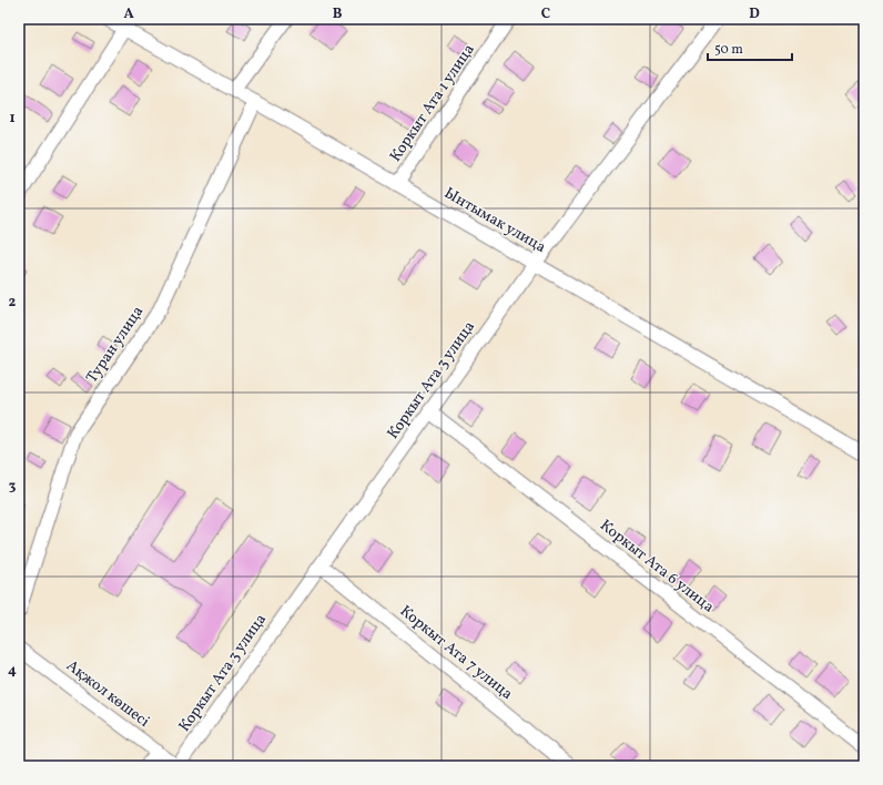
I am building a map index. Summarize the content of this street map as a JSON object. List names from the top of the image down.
{
  "streets": {
    "street": [
      "Коркыт Ата 1 улица",
      "Ынтымак улица",
      "Туран улица",
      "Коркыт Ата 3 улица",
      "Коркыт Ата 6 улица",
      "Коркыт Ата 7 улица",
      "Ақжол көшесі"
    ]
  },
  "crossings": [
    ["Коркыт Ата 1 улица", "Ынтымак улица"],
    ["Ынтымак улица", "Туран улица"],
    ["Ынтымак улица", "Коркыт Ата 3 улица"],
    ["Коркыт Ата 3 улица", "Коркыт Ата 6 улица"],
    ["Коркыт Ата 3 улица", "Коркыт Ата 7 улица"],
    ["Коркыт Ата 3 улица", "Ақжол көшесі"]
  ],
  "scale_bar": "50 m",
  "grid": {
    "columns": [
      "A",
      "B",
      "C",
      "D"
    ],
    "rows": [
      "1",
      "2",
      "3",
      "4"
    ]
  }
}
